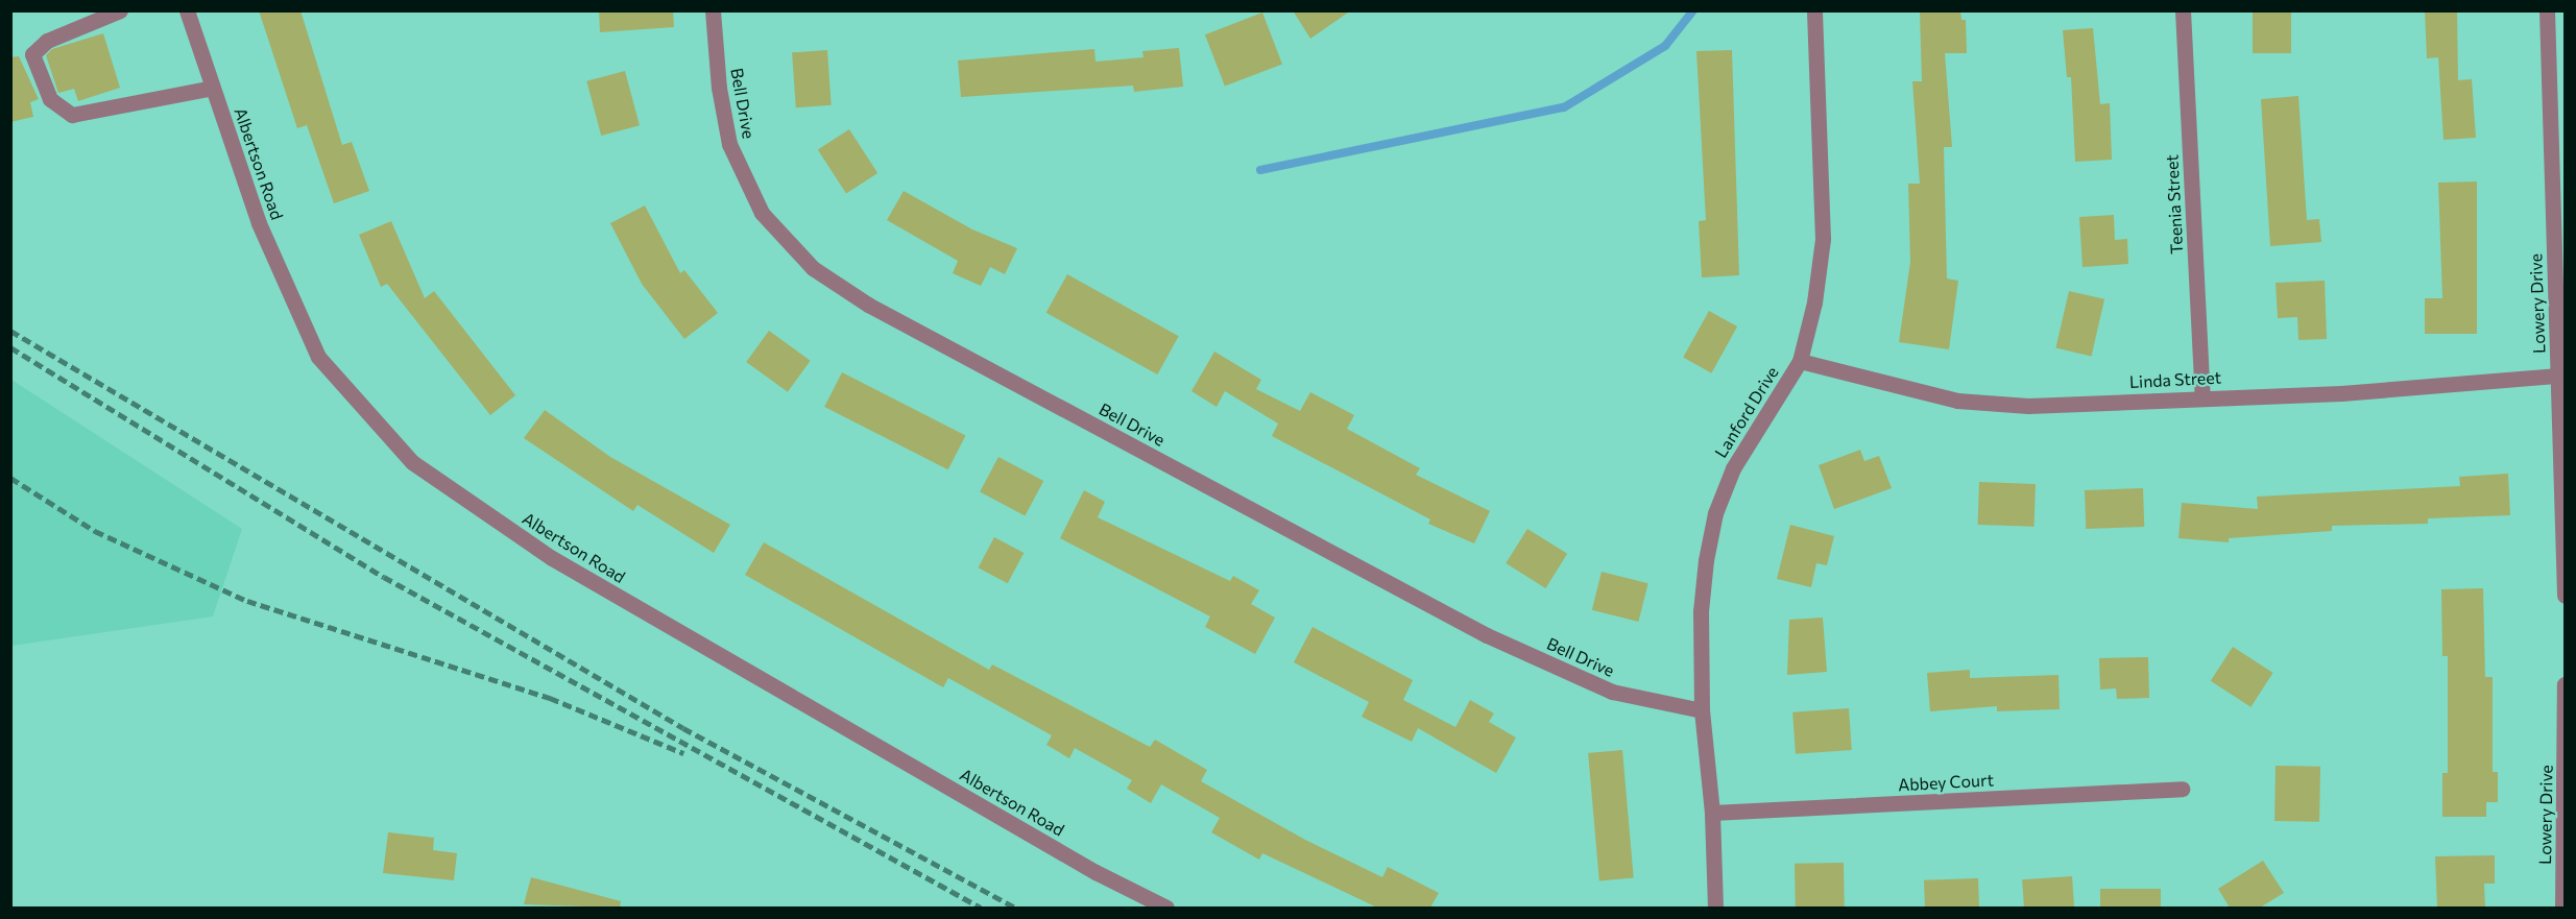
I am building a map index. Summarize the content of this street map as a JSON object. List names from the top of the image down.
{
  "streets": {
    "street": [
      "Bell Drive",
      "Albertson Road",
      "Teenia Street",
      "Lowery Drive",
      "Linda Street",
      "Lanford Drive",
      "Abbey Court"
    ]
  },
  "crossings": [
    ["Bell Drive", "Lanford Drive"],
    ["Teenia Street", "Linda Street"],
    ["Lowery Drive", "Linda Street"],
    ["Linda Street", "Lanford Drive"],
    ["Lanford Drive", "Abbey Court"]
  ]
}
